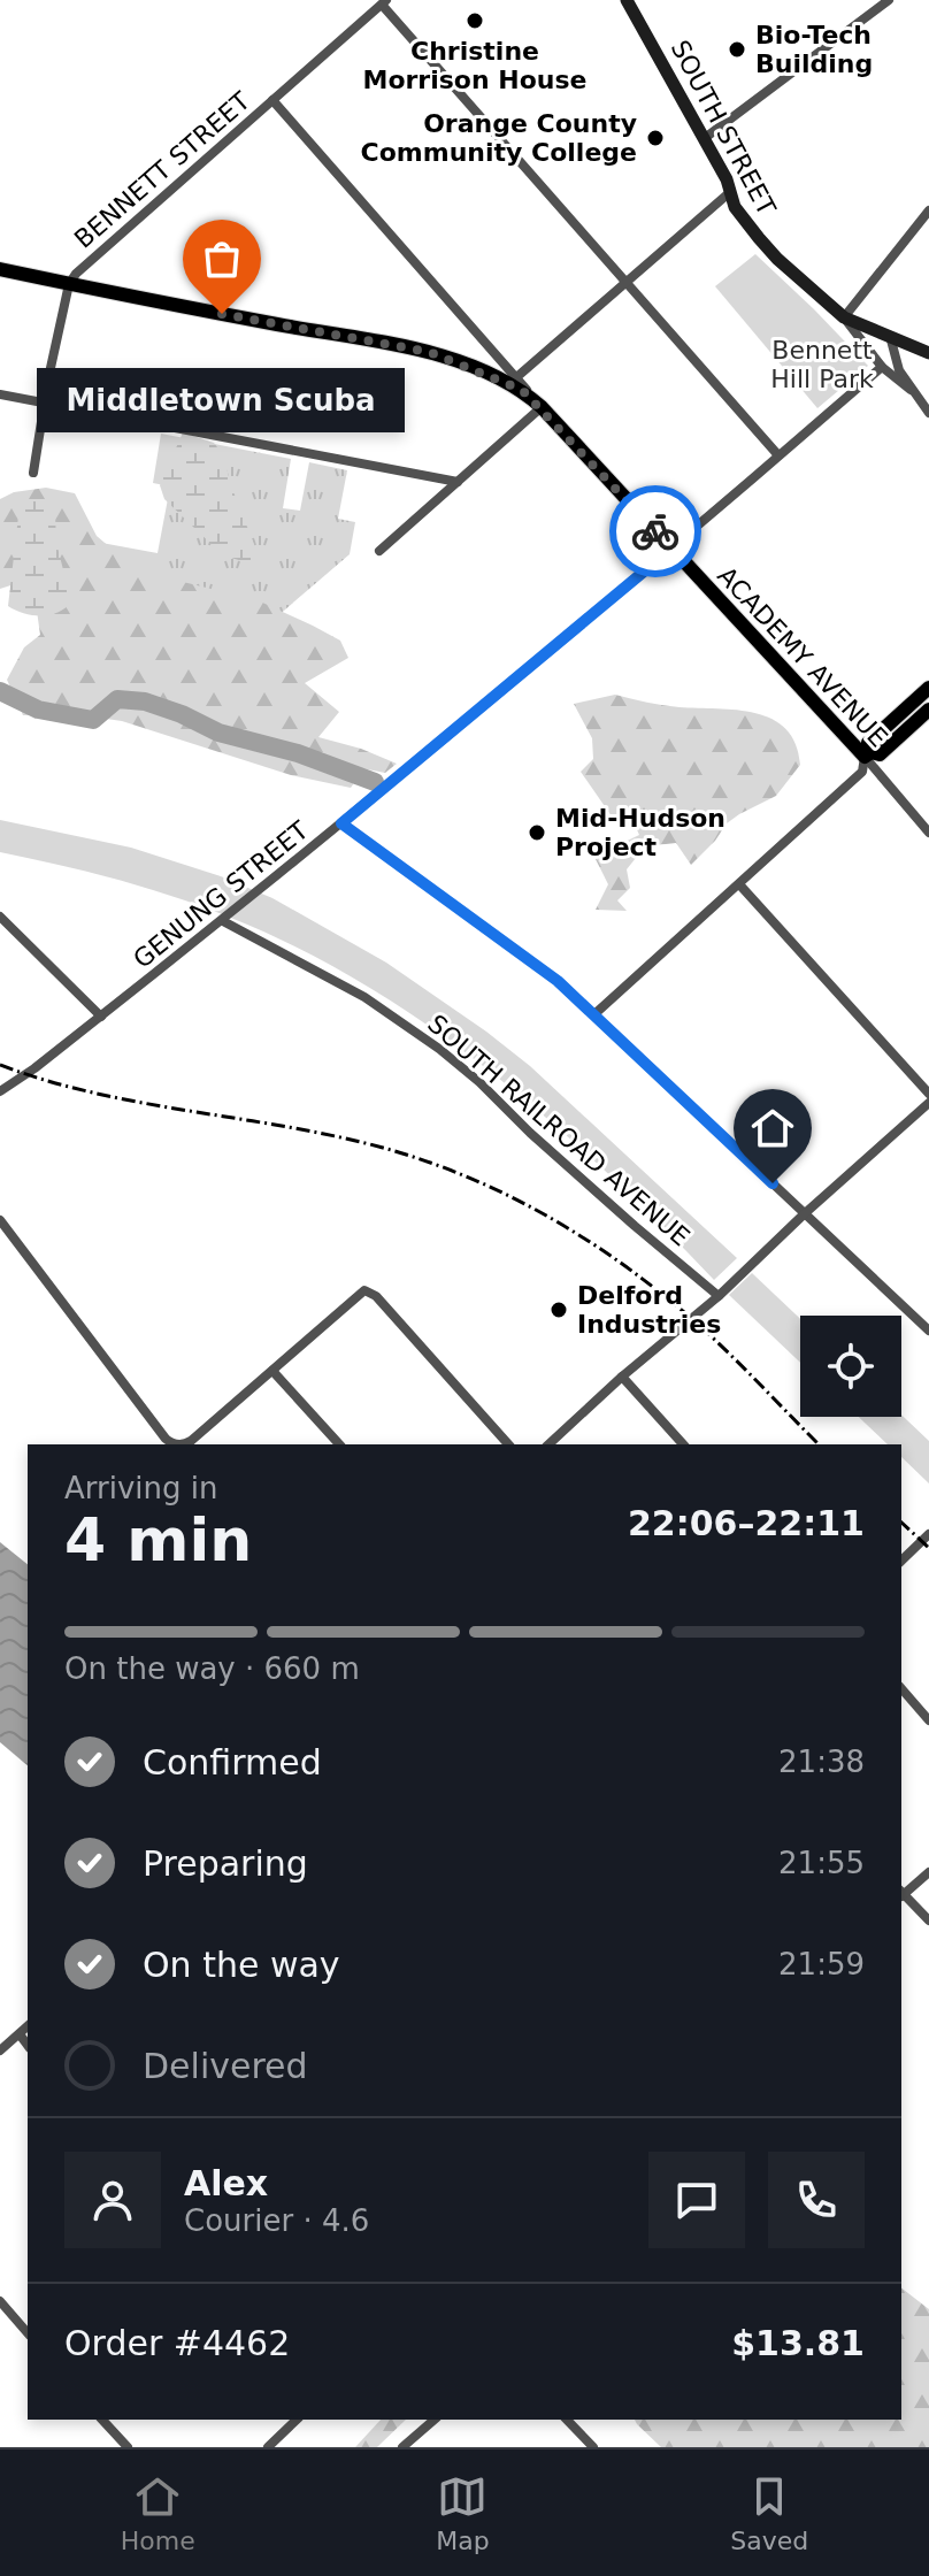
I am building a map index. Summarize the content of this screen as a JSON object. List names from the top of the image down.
{
  "streets": {
    "main road": ["ACADEMY AVENUE"],
    "street": [
      "SOUTH STREET",
      "BENNETT STREET",
      "GENUNG STREET",
      "SOUTH RAILROAD AVENUE"
    ]
  },
  "crossings": [
    ["BENNETT STREET", "ACADEMY AVENUE"],
    ["ACADEMY AVENUE", "GENUNG STREET"],
    ["GENUNG STREET", "SOUTH RAILROAD AVENUE"]
  ],
  "parks": ["Bennett Hill Park"],
  "places": [
    "Christine Morrison House",
    "Bio-Tech Building",
    "Orange County Community College",
    "Middletown Scuba",
    "Mid-Hudson Project",
    "Delford Industries"
  ],
  "page": {
    "bubble": "Middletown Scuba",
    "heading": ["4 min", "Arriving in", "22:06–22:11"],
    "panel": [
      "Alex",
      "Courier · 4.6",
      "Order #4462",
      "$13.81"
    ],
    "bar": "On the way · 660 m",
    "list": [
      ["Confirmed", "21:38"],
      ["Preparing", "21:55"],
      ["On the way", "21:59"],
      "Delivered"
    ],
    "tabs": ["Home", "Map", "Saved"]
  }
}
